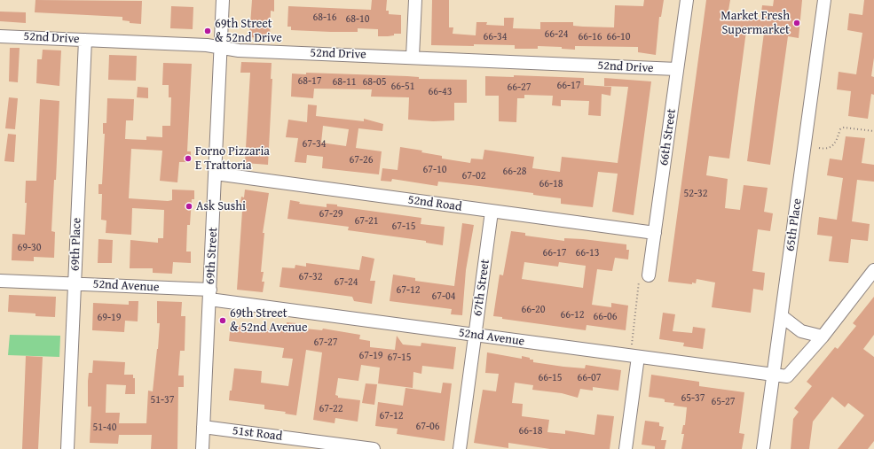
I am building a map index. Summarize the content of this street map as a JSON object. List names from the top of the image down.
{
  "streets": {
    "street": [
      "52nd Drive",
      "66th Street",
      "52nd Road",
      "65th Place",
      "69th Place",
      "69th Street",
      "52nd Avenue",
      "67th Street",
      "51st Road"
    ]
  },
  "crossings": [
    ["52nd Drive", "66th Street"],
    ["52nd Drive", "69th Place"],
    ["52nd Drive", "69th Street"],
    ["66th Street", "52nd Road"],
    ["52nd Road", "69th Street"],
    ["52nd Road", "67th Street"],
    ["65th Place", "52nd Avenue"],
    ["69th Place", "52nd Avenue"],
    ["69th Street", "52nd Avenue"],
    ["69th Street", "51st Road"],
    ["52nd Avenue", "67th Street"]
  ],
  "places": [
    "Market Fresh Supermarket",
    "69th Street & 52nd Drive",
    "Forno Pizzaria E Trattoria",
    "Ask Sushi",
    "69th Street & 52nd Avenue"
  ],
  "house_numbers": [
    "68-16",
    "68-10",
    "66-24",
    "66-34",
    "66-16",
    "66-10",
    "68-17",
    "68-11",
    "68-05",
    "66-17",
    "66-51",
    "66-27",
    "66-43",
    "67-34",
    "67-26",
    "67-10",
    "66-28",
    "67-02",
    "66-18",
    "52-32",
    "67-29",
    "67-21",
    "67-15",
    "69-30",
    "66-17",
    "66-13",
    "67-32",
    "67-24",
    "67-12",
    "67-04",
    "66-20",
    "66-12",
    "66-06",
    "69-19",
    "67-27",
    "67-19",
    "67-15",
    "66-15",
    "66-07",
    "65-37",
    "51-37",
    "65-27",
    "67-22",
    "67-12",
    "67-06",
    "51-40",
    "66-18"
  ]
}
